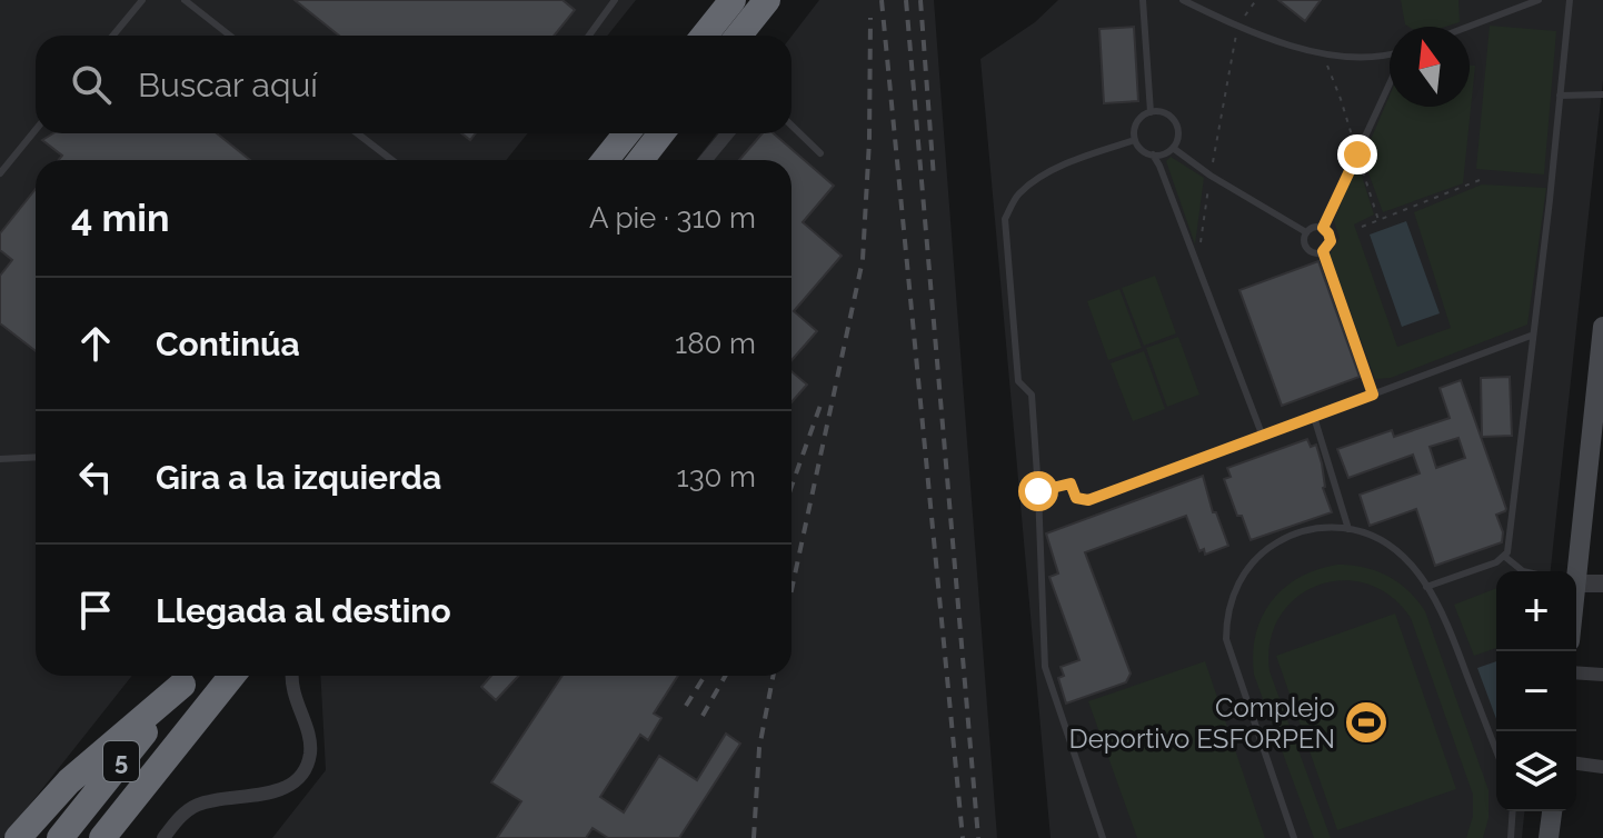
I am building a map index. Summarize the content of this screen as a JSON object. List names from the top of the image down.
{
  "streets": {
    "highway": ["5"]
  },
  "places": {
    "sports": ["Complejo Deportivo ESFORPEN"]
  },
  "north": "top",
  "page": {
    "search": "Buscar aquí",
    "heading": ["4 min", "A pie · 310 m"],
    "list": [
      ["Continúa", "180 m"],
      ["Gira a la izquierda", "130 m"],
      "Llegada al destino"
    ],
    "map_buttons": ["+", "−"]
  }
}
